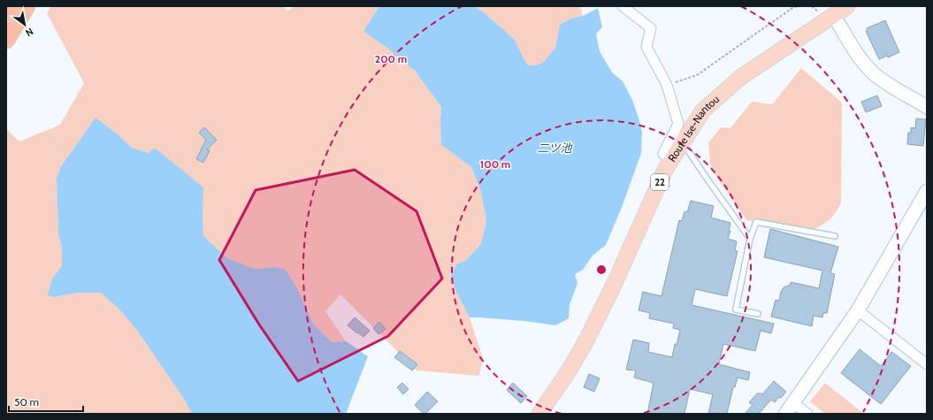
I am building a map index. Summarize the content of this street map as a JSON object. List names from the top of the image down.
{
  "streets": {
    "main road": ["Route Ise-Nantou", "22"]
  },
  "water": ["二ツ池"],
  "scale_bar": "50 m",
  "north": "bottom right",
  "rings": ["200 m", "100 m"]
}
